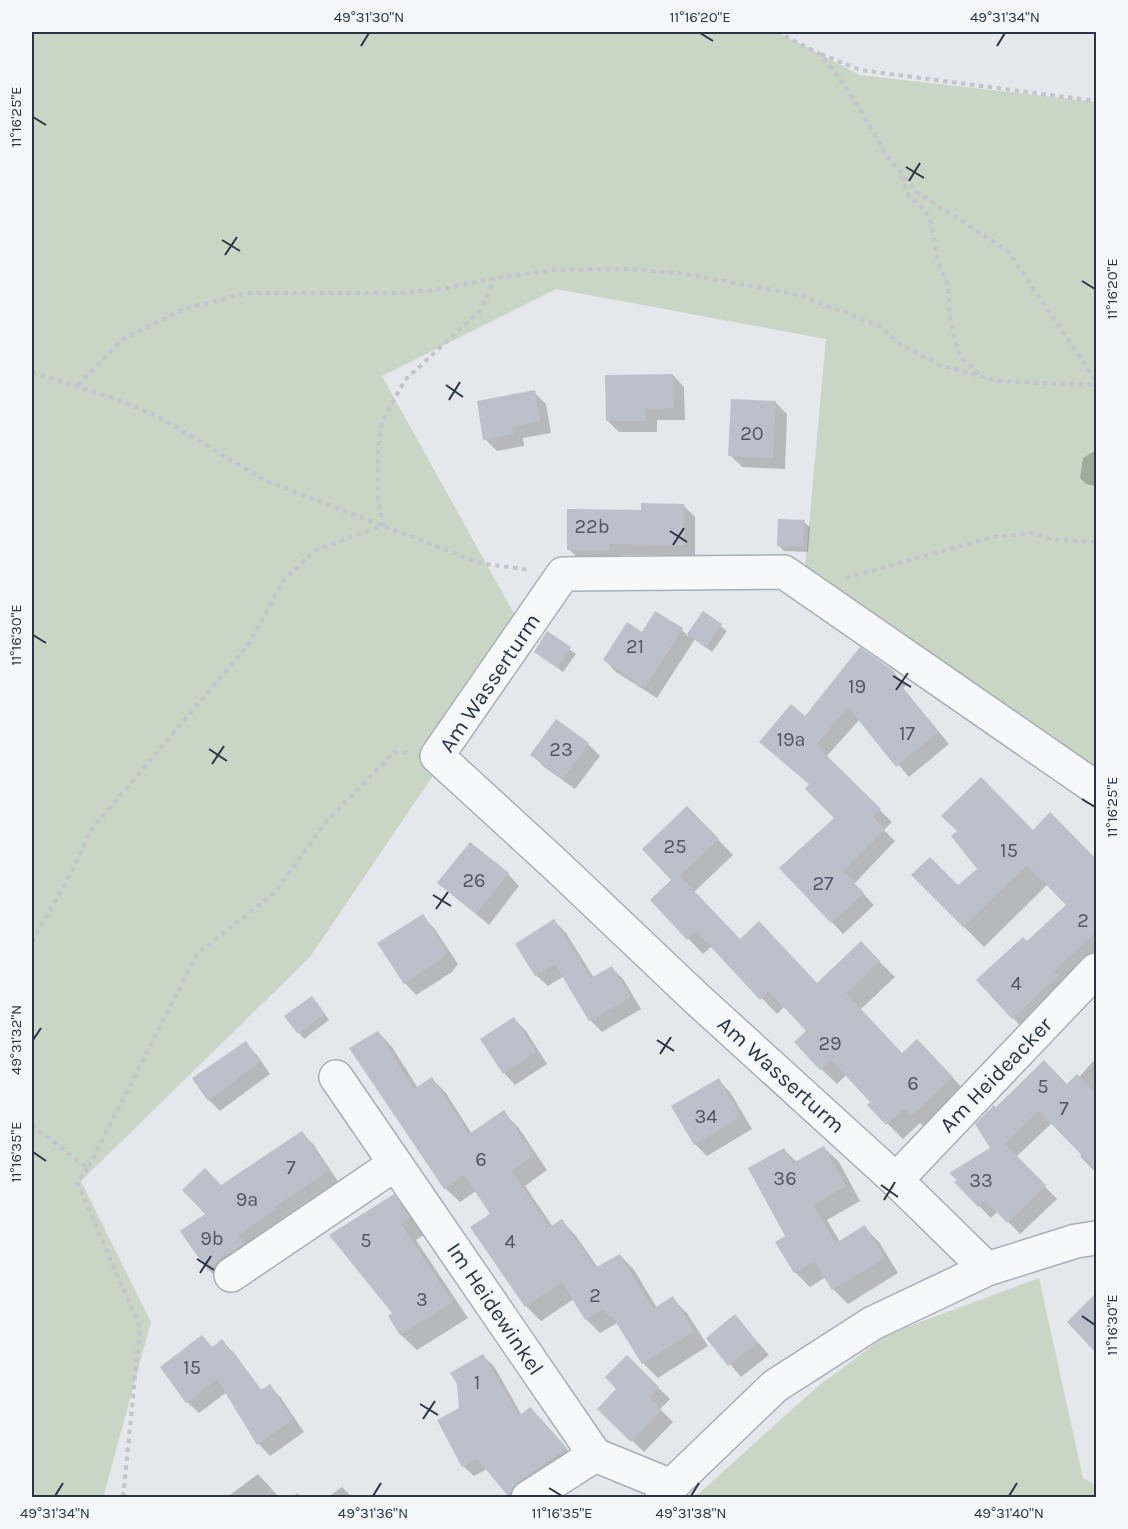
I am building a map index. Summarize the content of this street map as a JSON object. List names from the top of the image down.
{
  "streets": {
    "street": ["Am Wasserturm", "Am Heideacker", "Im Heidewinkel"]
  },
  "crossings": [
    ["Am Wasserturm", "Am Heideacker"]
  ],
  "house_numbers": [
    "20",
    "22b",
    "21",
    "19",
    "17",
    "19a",
    "23",
    "25",
    "15",
    "26",
    "27",
    "2",
    "4",
    "29",
    "6",
    "5",
    "7",
    "34",
    "6",
    "7",
    "36",
    "33",
    "9a",
    "9b",
    "5",
    "4",
    "2",
    "3",
    "15",
    "1"
  ],
  "coordinates": [
    "49°31'30\"N",
    "11°16'20\"E",
    "49°31'34\"N",
    "11°16'25\"E",
    "11°16'30\"E",
    "49°31'32\"N",
    "11°16'35\"E",
    "49°31'36\"N",
    "49°31'38\"N",
    "49°31'40\"N"
  ]
}
